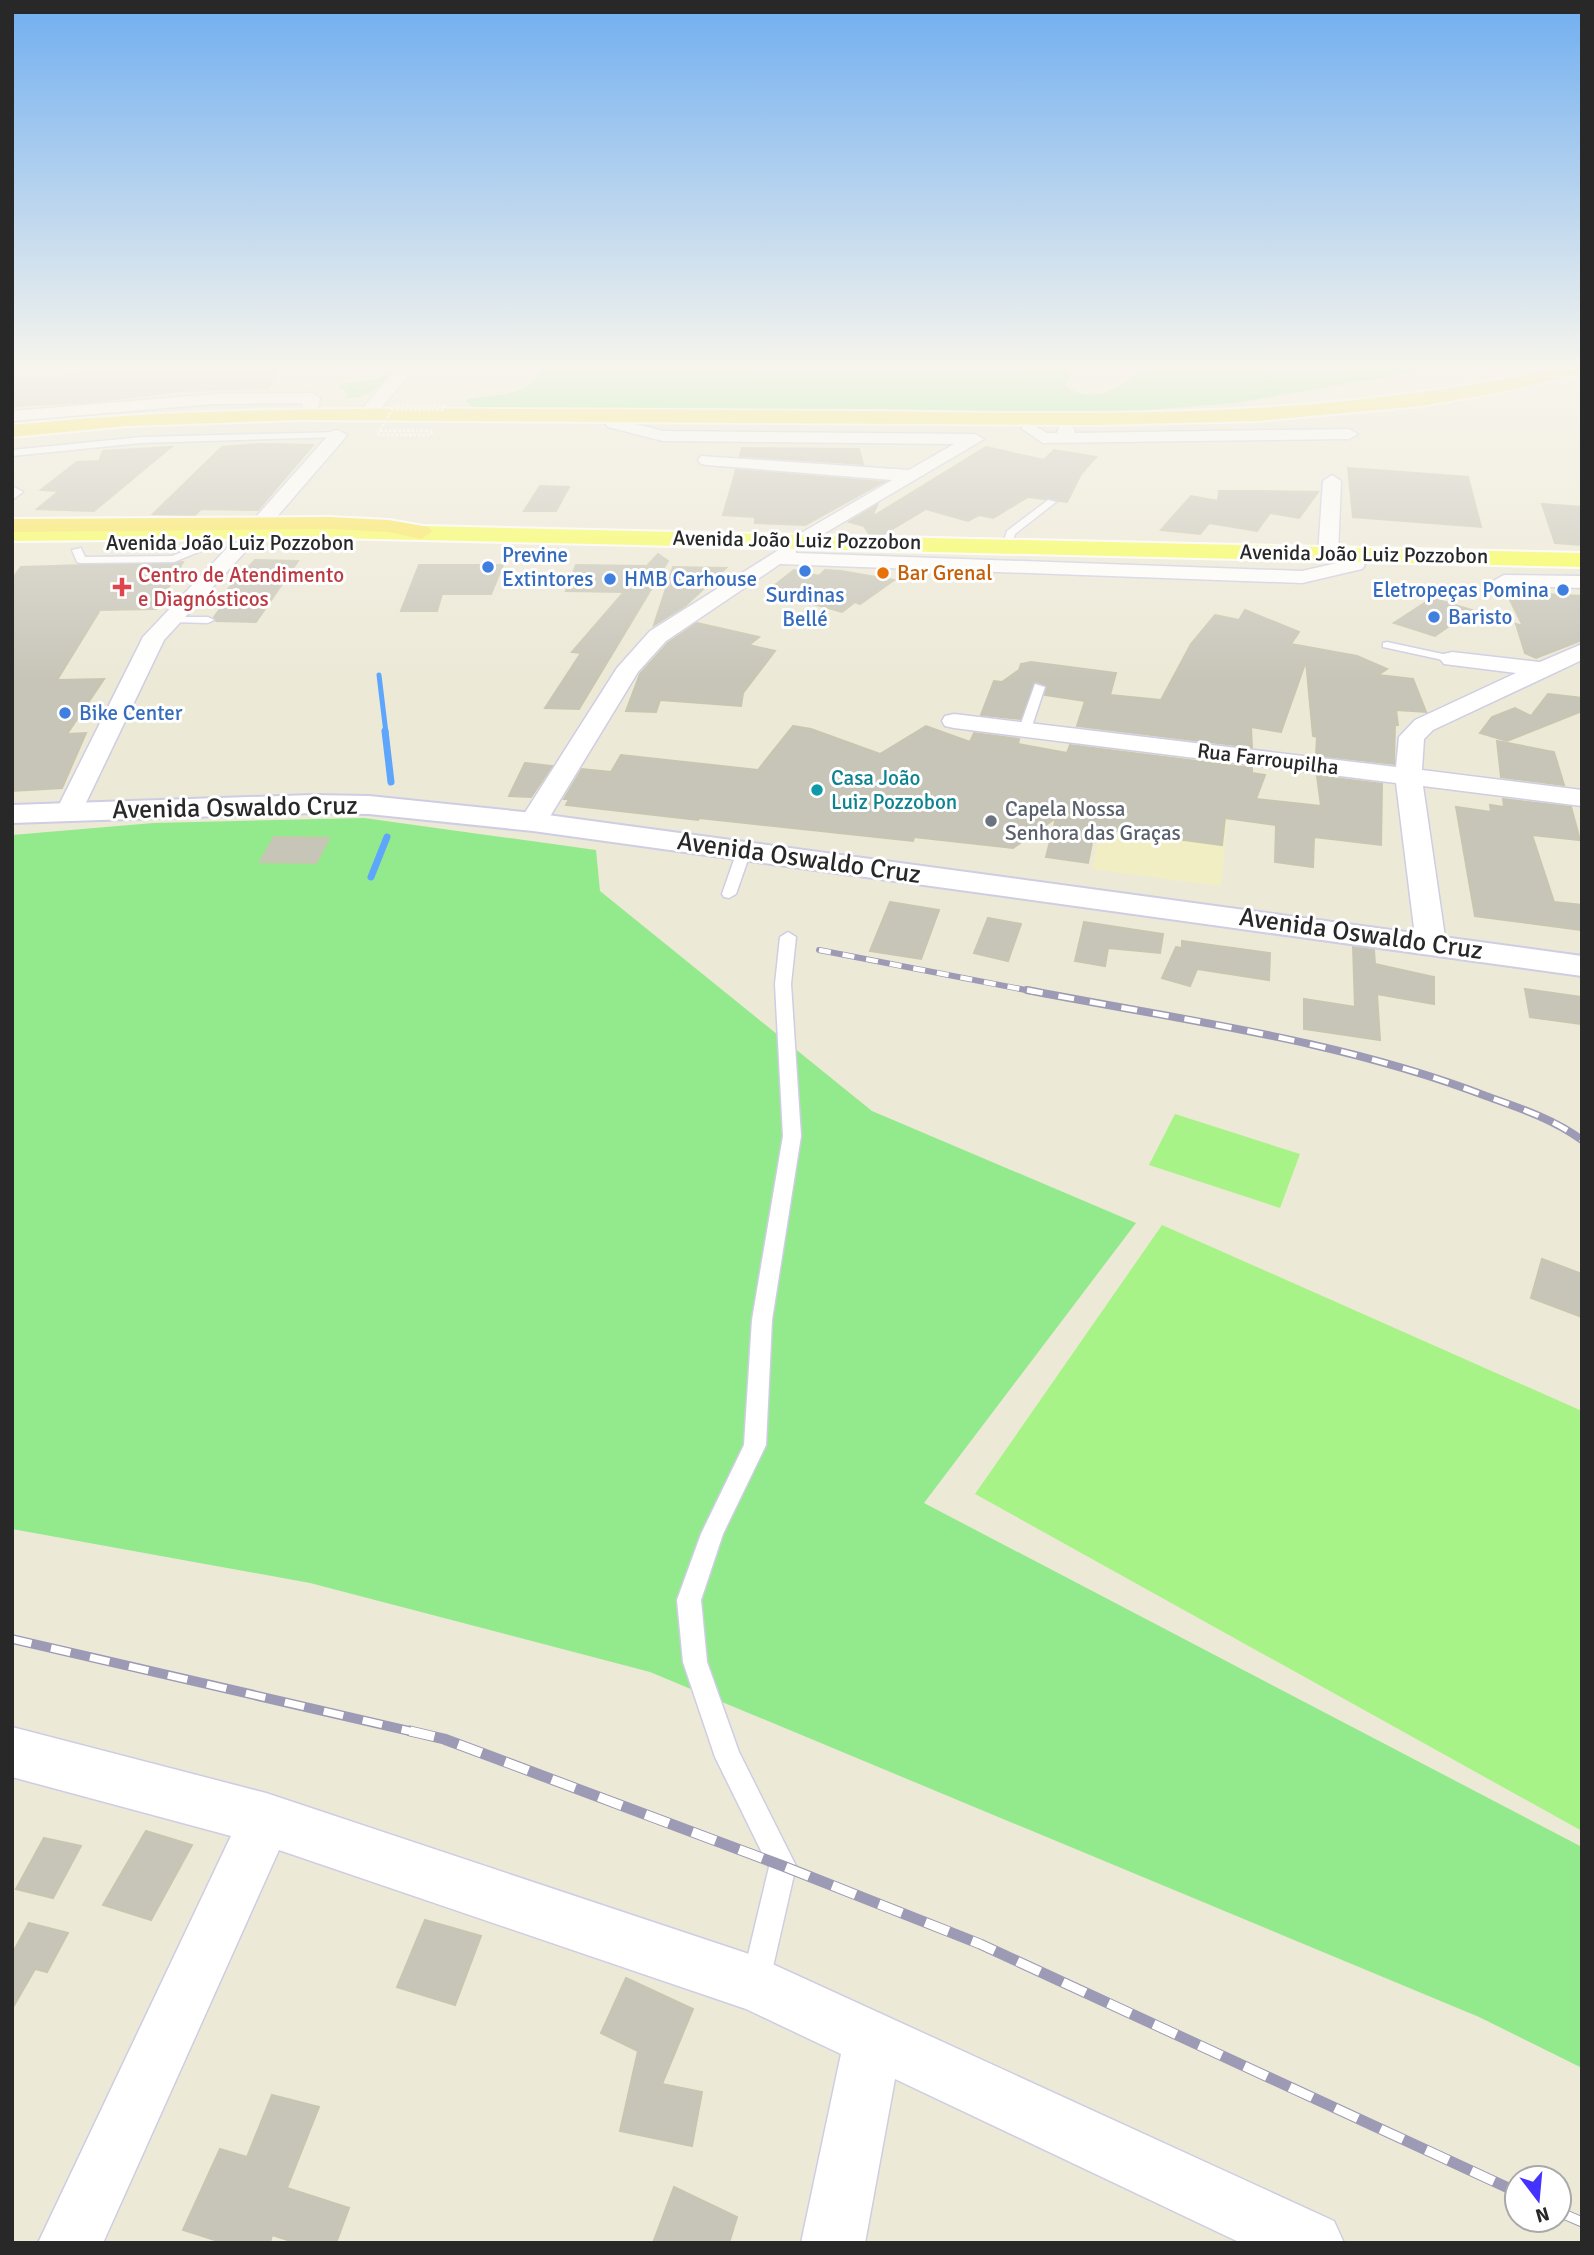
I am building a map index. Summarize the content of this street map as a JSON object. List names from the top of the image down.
{
  "streets": {
    "main road": ["Avenida João Luiz Pozzobon"],
    "street": ["Rua Farroupilha", "Avenida Oswaldo Cruz"]
  },
  "places": {
    "other": [
      "Previne Extintores",
      "Surdinas Bellé",
      "Bar Grenal",
      "HMB Carhouse",
      "Eletropeças Pomina",
      "Baristo",
      "Bike Center",
      "Casa João Luiz Pozzobon",
      "Capela Nossa Senhora das Graças"
    ],
    "health": ["Centro de Atendimento e Diagnósticos"]
  },
  "north": "bottom"
}
